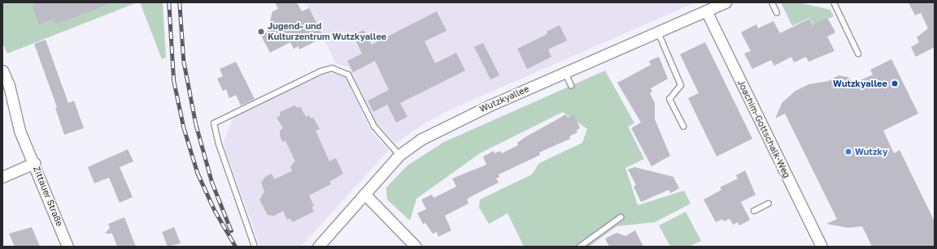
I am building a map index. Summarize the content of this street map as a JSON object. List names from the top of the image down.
{
  "streets": {
    "street": ["Wutzkyallee", "Joachim-Gottschalk-Weg", "Zittauer Straße"]
  },
  "crossings": [
    ["Wutzkyallee", "Joachim-Gottschalk-Weg"]
  ],
  "places": ["Jugend- und Kulturzentrum Wutzkyallee", "Wutzkyallee", "Wutzky"]
}
